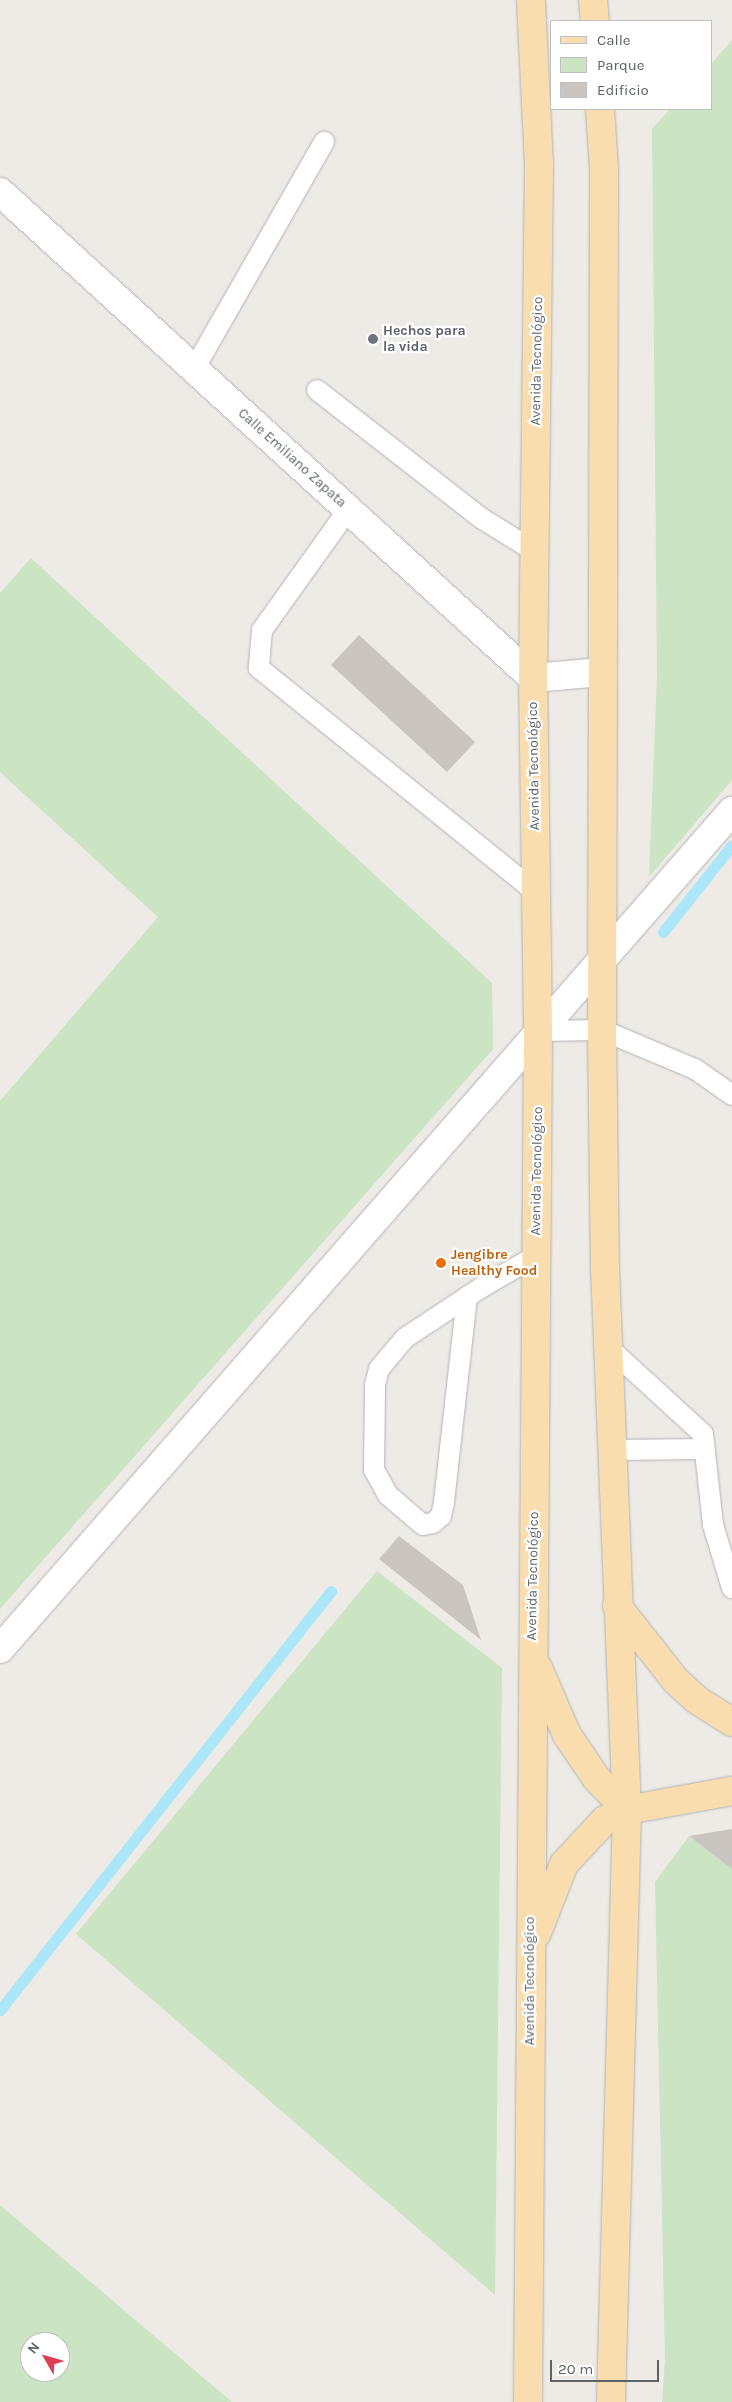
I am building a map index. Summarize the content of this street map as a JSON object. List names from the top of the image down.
{
  "streets": {
    "main road": ["Avenida Tecnológico"],
    "street": ["Calle Emiliano Zapata"]
  },
  "crossings": [
    ["Avenida Tecnológico", "Calle Emiliano Zapata"]
  ],
  "places": ["Hechos para la vida", "Jengibre Healthy Food"],
  "legend": ["Calle", "Parque", "Edificio"],
  "scale_bar": "20 m",
  "north": "top left"
}
